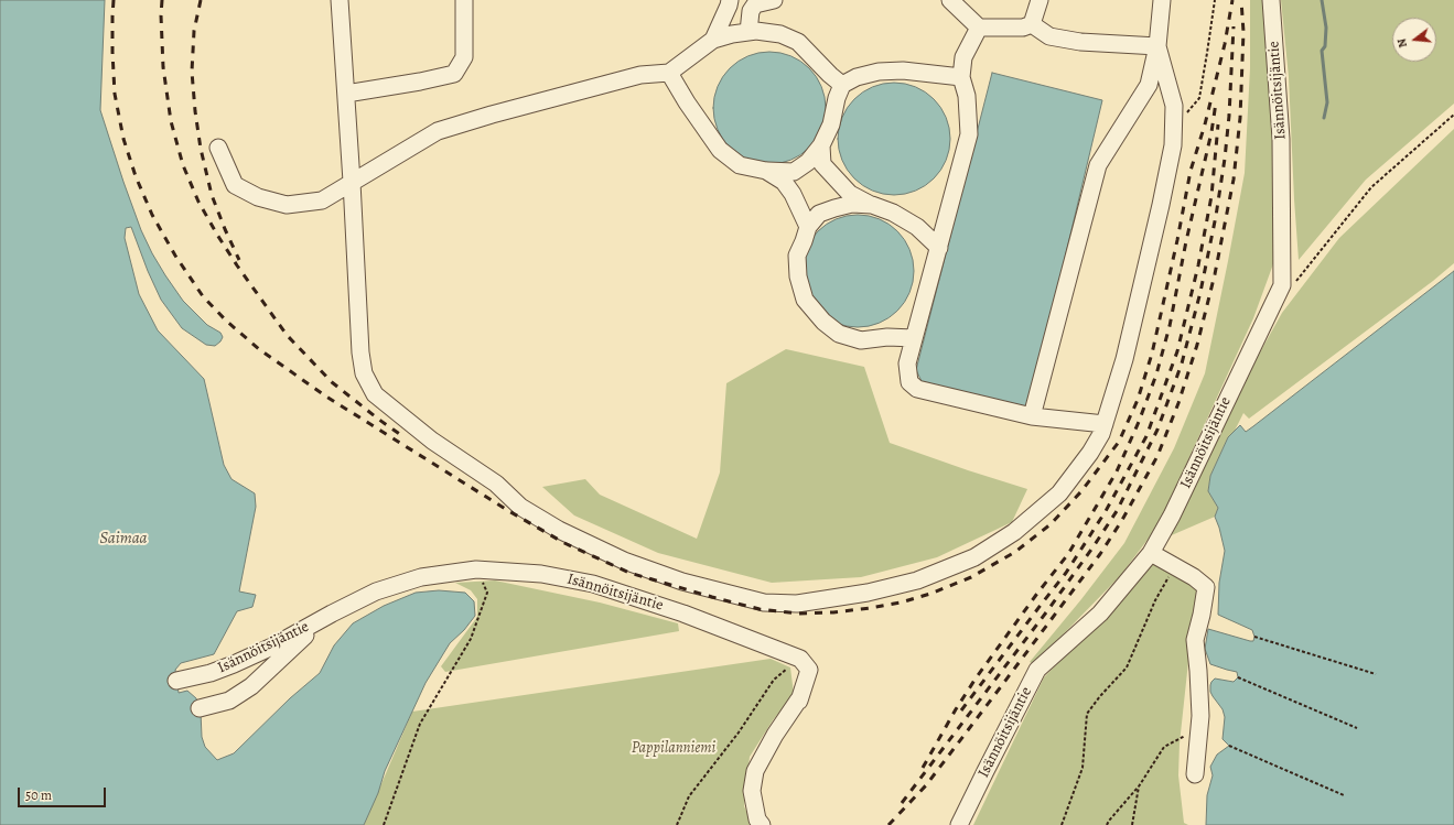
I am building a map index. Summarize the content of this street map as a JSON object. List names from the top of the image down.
{
  "streets": {
    "street": ["Isännöitsijäntie"]
  },
  "water": ["Saimaa"],
  "parks": ["Pappilanniemi"],
  "scale_bar": "50 m",
  "north": "left"
}
